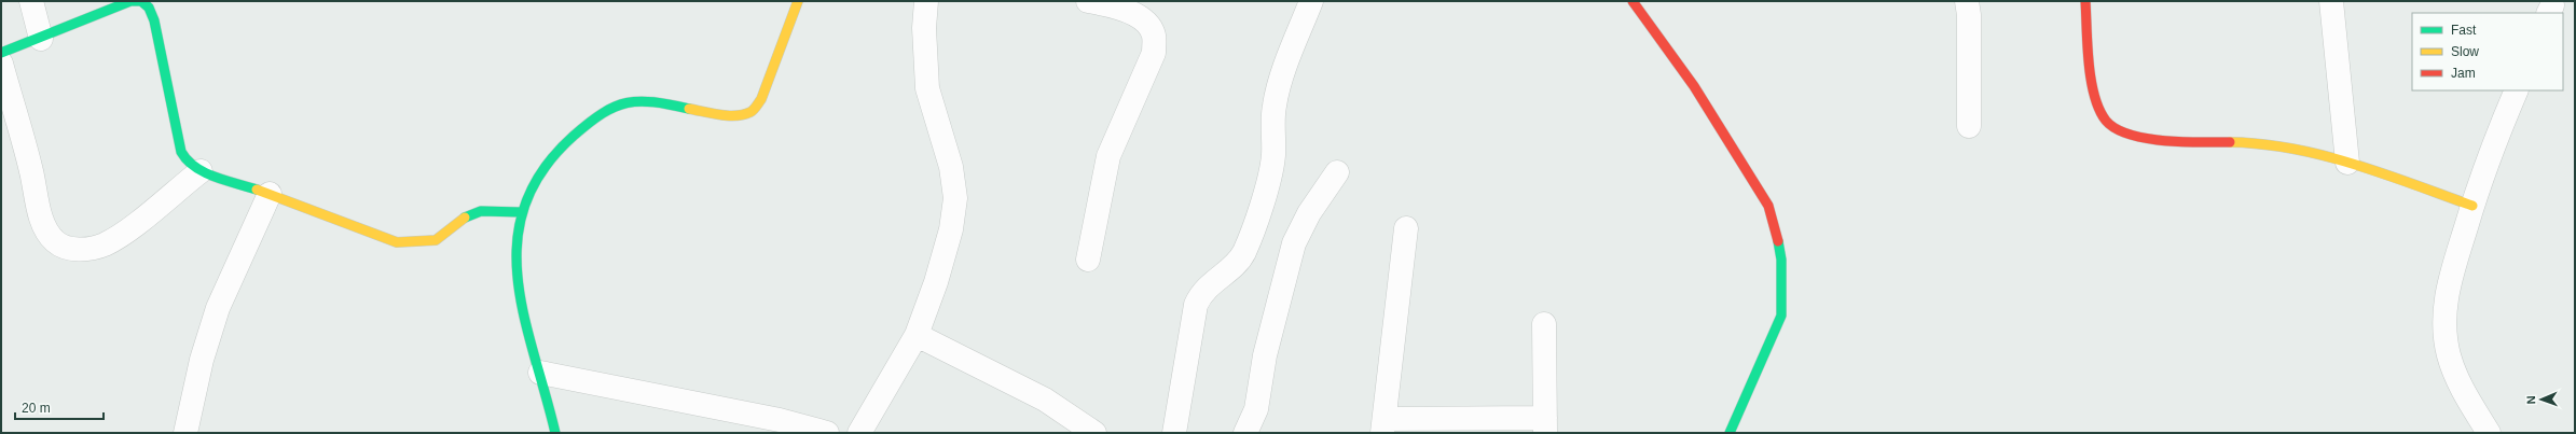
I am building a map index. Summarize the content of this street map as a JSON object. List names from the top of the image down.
{
  "legend": ["Fast", "Slow", "Jam"],
  "scale_bar": "20 m",
  "north": "left"
}
